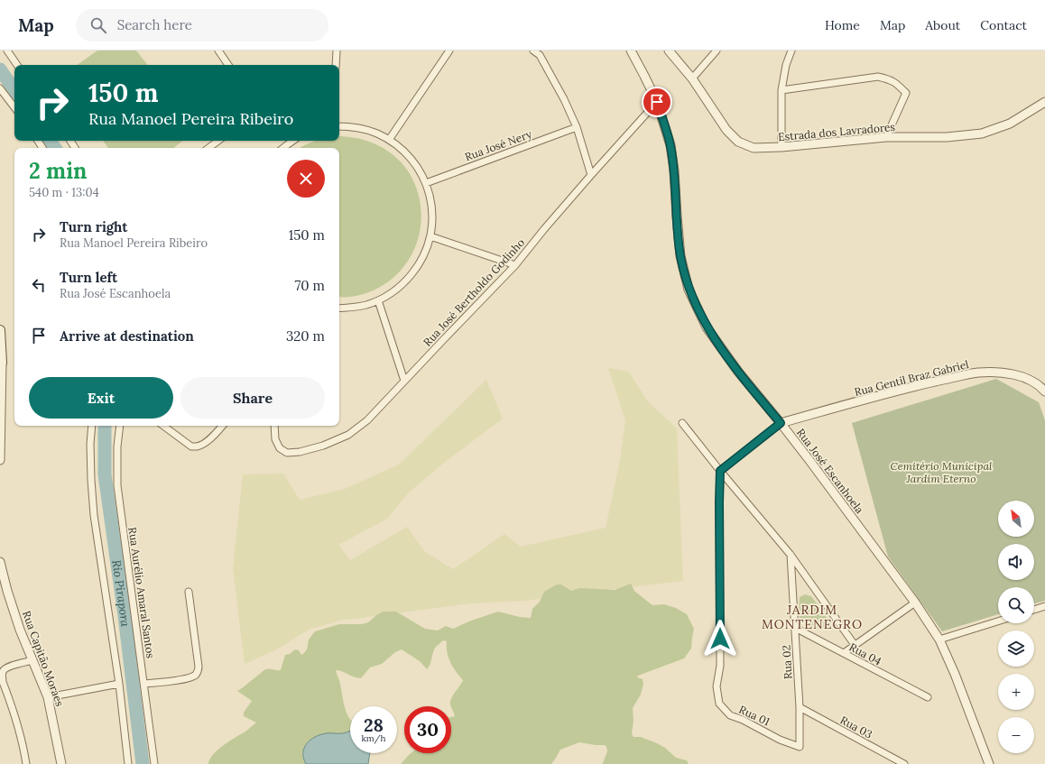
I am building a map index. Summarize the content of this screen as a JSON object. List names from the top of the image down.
{
  "streets": {
    "street": [
      "Estrada dos Lavradores",
      "Rua José Nery",
      "Rua José Bertholdo Godinho",
      "Rua Gentil Braz Gabriel",
      "Rua José Escanhoela",
      "Rua Aurélio Amaral Santos",
      "Rua 04",
      "Rua Capitão Moraes",
      "Rua 02",
      "Rua 01",
      "Rua 03"
    ]
  },
  "crossings": [
    ["Rua José Bertholdo Godinho", "Rua José Escanhoela"],
    ["Rua Gentil Braz Gabriel", "Rua José Escanhoela"],
    ["Rua 04", "Rua 02"],
    ["Rua 02", "Rua 01"],
    ["Rua 02", "Rua 03"]
  ],
  "districts": ["JARDIM MONTENEGRO"],
  "water": ["Rio Pirapora"],
  "parks": ["Cemitério Municipal Jardim Eterno"],
  "north": "top left",
  "page": {
    "header": "Map",
    "search": "Search here",
    "nav": [
      "Home",
      "Map",
      "About",
      "Contact"
    ],
    "turn": ["150 m", "Rua Manoel Pereira Ribeiro"],
    "heading": ["2 min", "540 m · 13:04"],
    "list": [
      {
        "name": "Turn right",
        "note": "Rua Manoel Pereira Ribeiro",
        "value": "150 m"
      },
      {
        "name": "Turn left",
        "note": "Rua José Escanhoela",
        "value": "70 m"
      },
      {
        "name": "Arrive at destination",
        "value": "320 m"
      }
    ],
    "buttons": ["Exit", "Share"],
    "map_buttons": ["+", "−"],
    "speed": "28 km/h",
    "limit": "30"
  }
}
